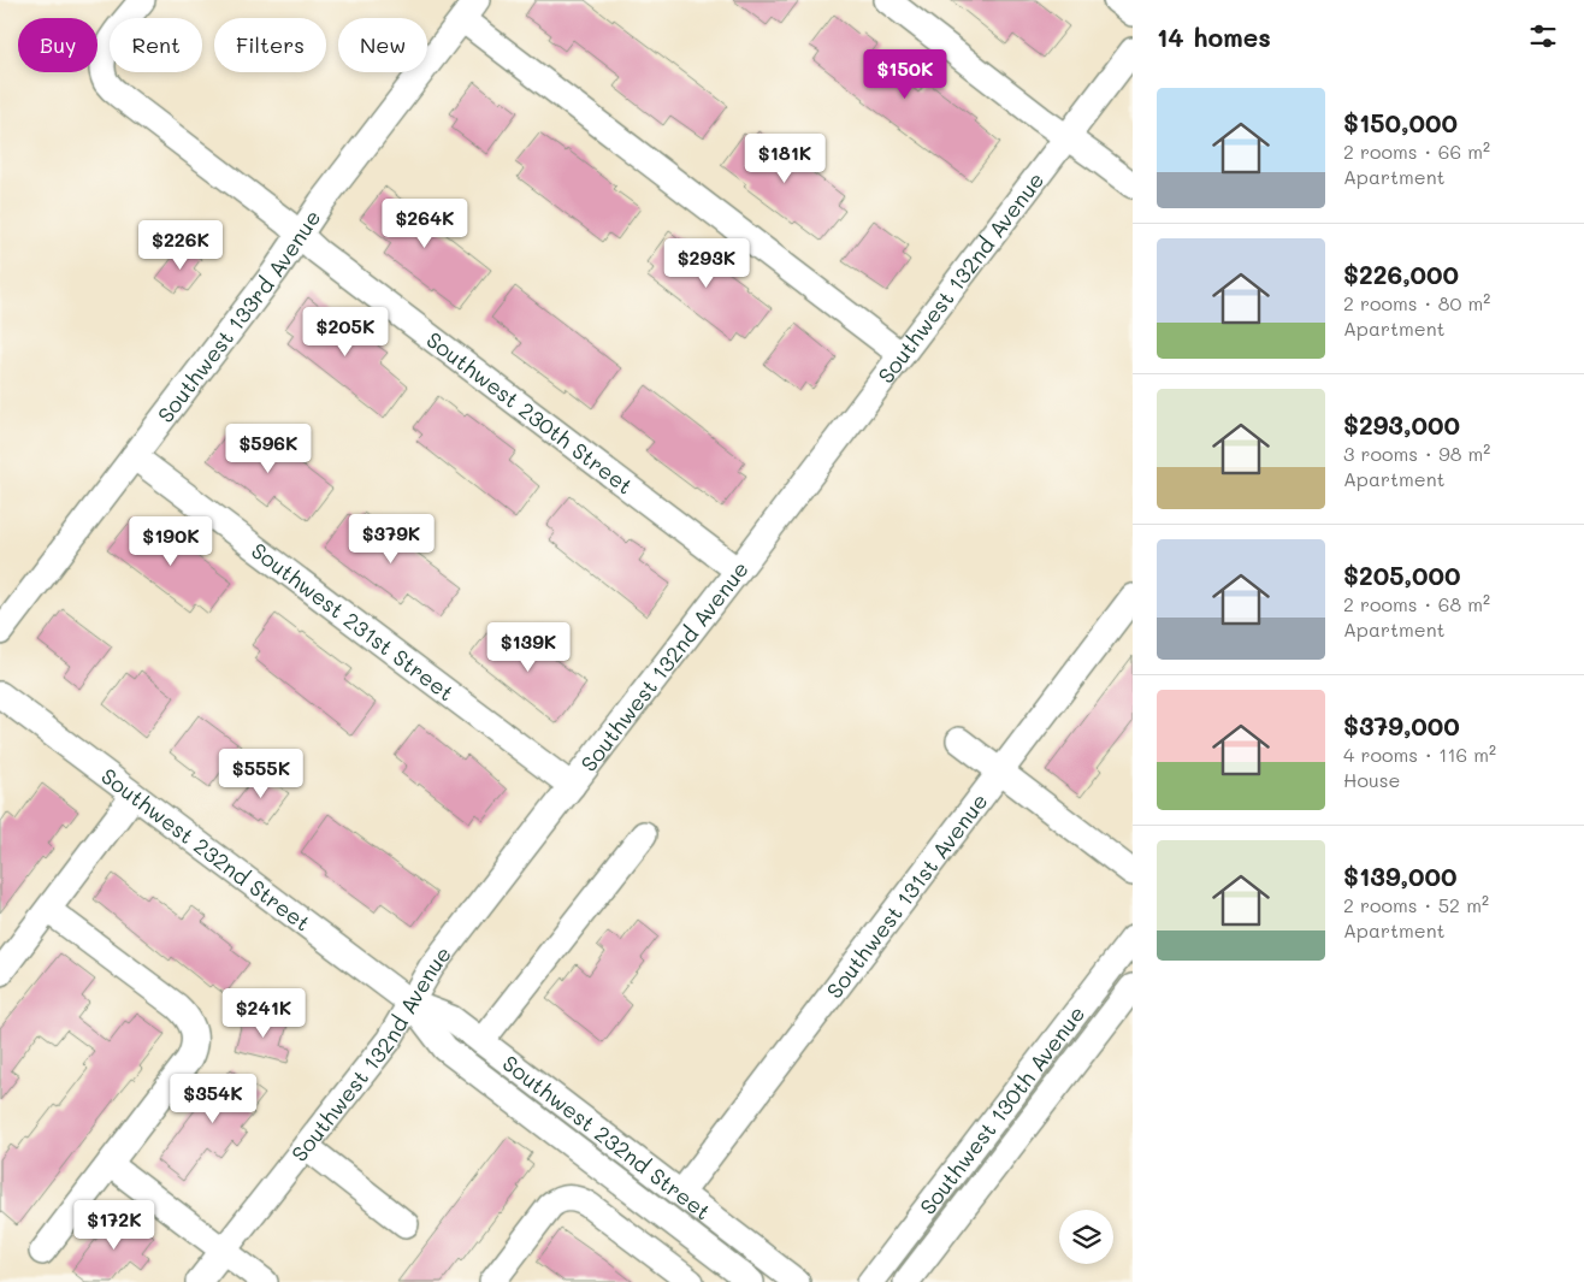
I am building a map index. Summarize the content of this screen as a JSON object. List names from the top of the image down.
{
  "streets": {
    "street": [
      "Southwest 132nd Avenue",
      "Southwest 133rd Avenue",
      "Southwest 230th Street",
      "Southwest 231st Street",
      "Southwest 232nd Street",
      "Southwest 131st Avenue",
      "Southwest 130th Avenue"
    ]
  },
  "crossings": [
    ["Southwest 132nd Avenue", "Southwest 230th Street"],
    ["Southwest 132nd Avenue", "Southwest 231st Street"],
    ["Southwest 132nd Avenue", "Southwest 232nd Street"],
    ["Southwest 133rd Avenue", "Southwest 230th Street"],
    ["Southwest 133rd Avenue", "Southwest 231st Street"],
    ["Southwest 232nd Street", "Southwest 131st Avenue"]
  ],
  "page": {
    "heading": "14 homes",
    "chip": [
      "Buy",
      "Rent",
      "Filters",
      "New"
    ],
    "price": [
      "$150K",
      "$181K",
      "$264K",
      "$226K",
      "$293K",
      "$205K",
      "$596K",
      "$379K",
      "$190K",
      "$139K",
      "$555K",
      "$241K",
      "$354K",
      "$172K"
    ],
    "list": [
      {
        "name": "$150,000",
        "note": "2 rooms · 66 m² · Apartment"
      },
      {
        "name": "$226,000",
        "note": "2 rooms · 80 m² · Apartment"
      },
      {
        "name": "$293,000",
        "note": "3 rooms · 98 m² · Apartment"
      },
      {
        "name": "$205,000",
        "note": "2 rooms · 68 m² · Apartment"
      },
      {
        "name": "$379,000",
        "note": "4 rooms · 116 m² · House"
      },
      {
        "name": "$139,000",
        "note": "2 rooms · 52 m² · Apartment"
      }
    ]
  }
}
